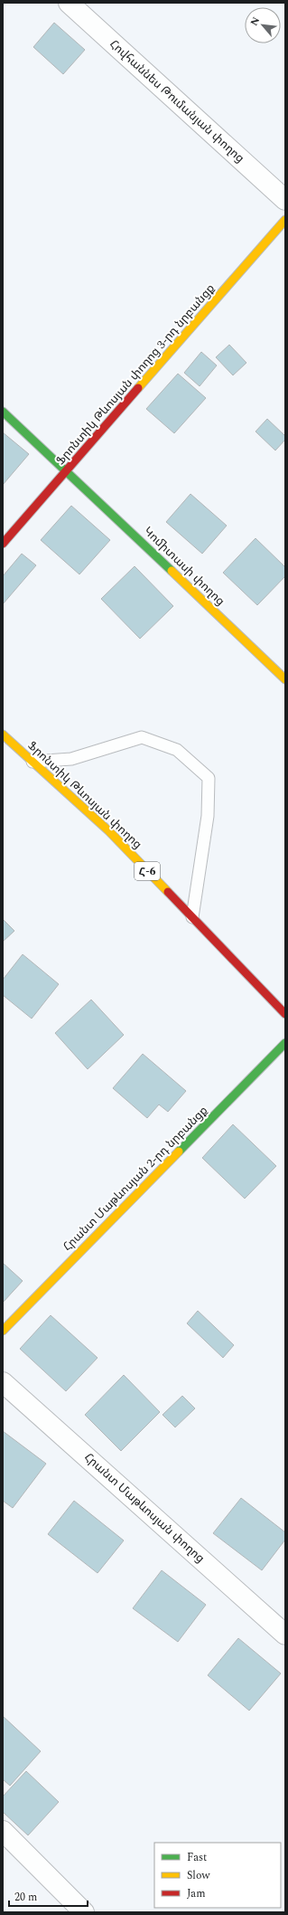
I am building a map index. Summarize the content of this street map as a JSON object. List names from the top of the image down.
{
  "streets": {
    "street": [
      "Հովհաննես Թումանյան փողոց",
      "Ֆրոնտիկ Թևոսյան փողոց 3-րդ նրբանցք",
      "Կոմիտասի փողոց",
      "Ֆրոնտիկ Թևոսյան փողոց",
      "Հ-6",
      "Հրանտ Մաթևոսյան 2-րդ նրբանցք",
      "Հրանտ Մաթևոսյան փողոց"
    ]
  },
  "crossings": [
    ["Ֆրոնտիկ Թևոսյան փողոց 3-րդ նրբանցք", "Կոմիտասի փողոց"]
  ],
  "legend": ["Fast", "Slow", "Jam"],
  "scale_bar": "20 m",
  "north": "top left"
}
